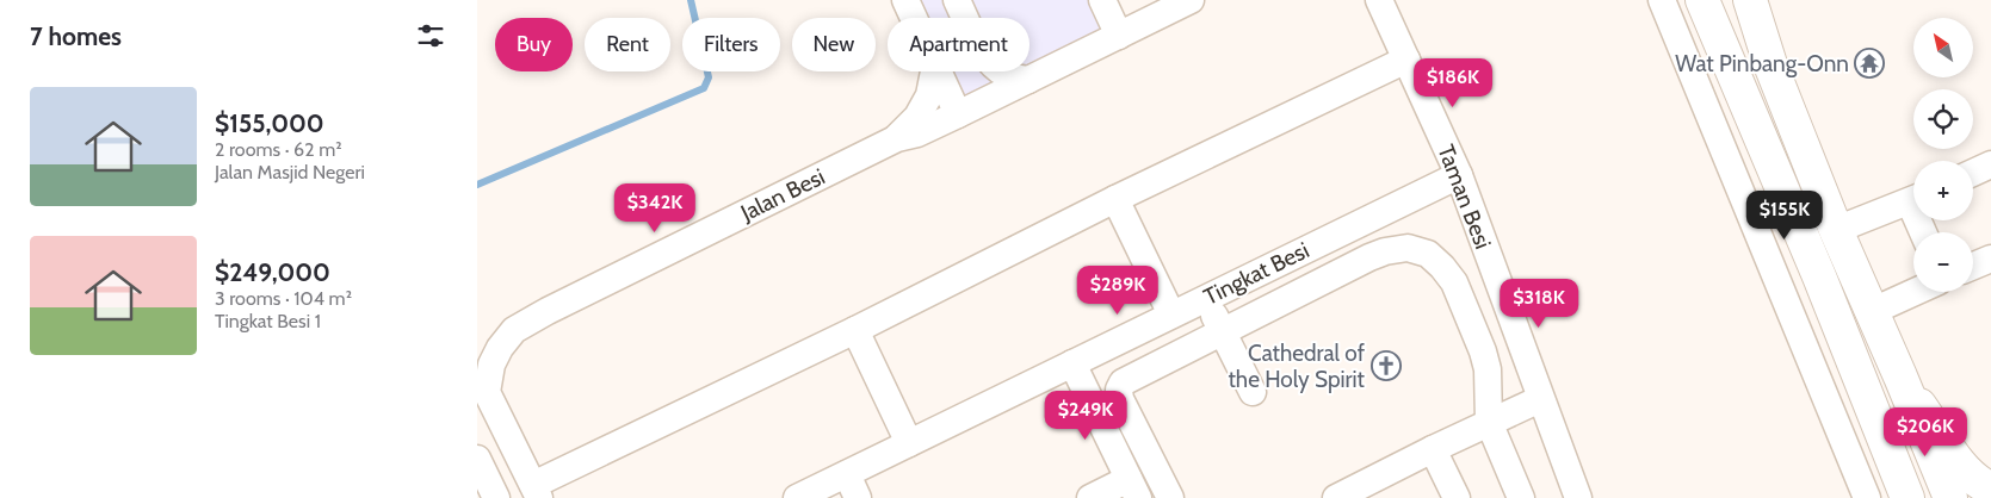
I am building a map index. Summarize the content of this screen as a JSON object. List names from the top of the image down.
{
  "streets": {
    "street": ["Jalan Besi", "Taman Besi", "Tingkat Besi"]
  },
  "crossings": [
    ["Taman Besi", "Tingkat Besi"]
  ],
  "places": {
    "temple": ["Wat Pinbang-Onn"],
    "church": ["Cathedral of the Holy Spirit"]
  },
  "north": "top left",
  "page": {
    "heading": "7 homes",
    "map_buttons": ["+", "−"],
    "chip": [
      "Buy",
      "Rent",
      "Filters",
      "New",
      "Apartment"
    ],
    "price": [
      "$186K",
      "$342K",
      "$155K",
      "$289K",
      "$318K",
      "$249K",
      "$206K"
    ],
    "list": [
      {
        "name": "$155,000",
        "note": "2 rooms · 62 m² · Jalan Masjid Negeri"
      },
      {
        "name": "$249,000",
        "note": "3 rooms · 104 m² · Tingkat Besi 1"
      }
    ]
  }
}
